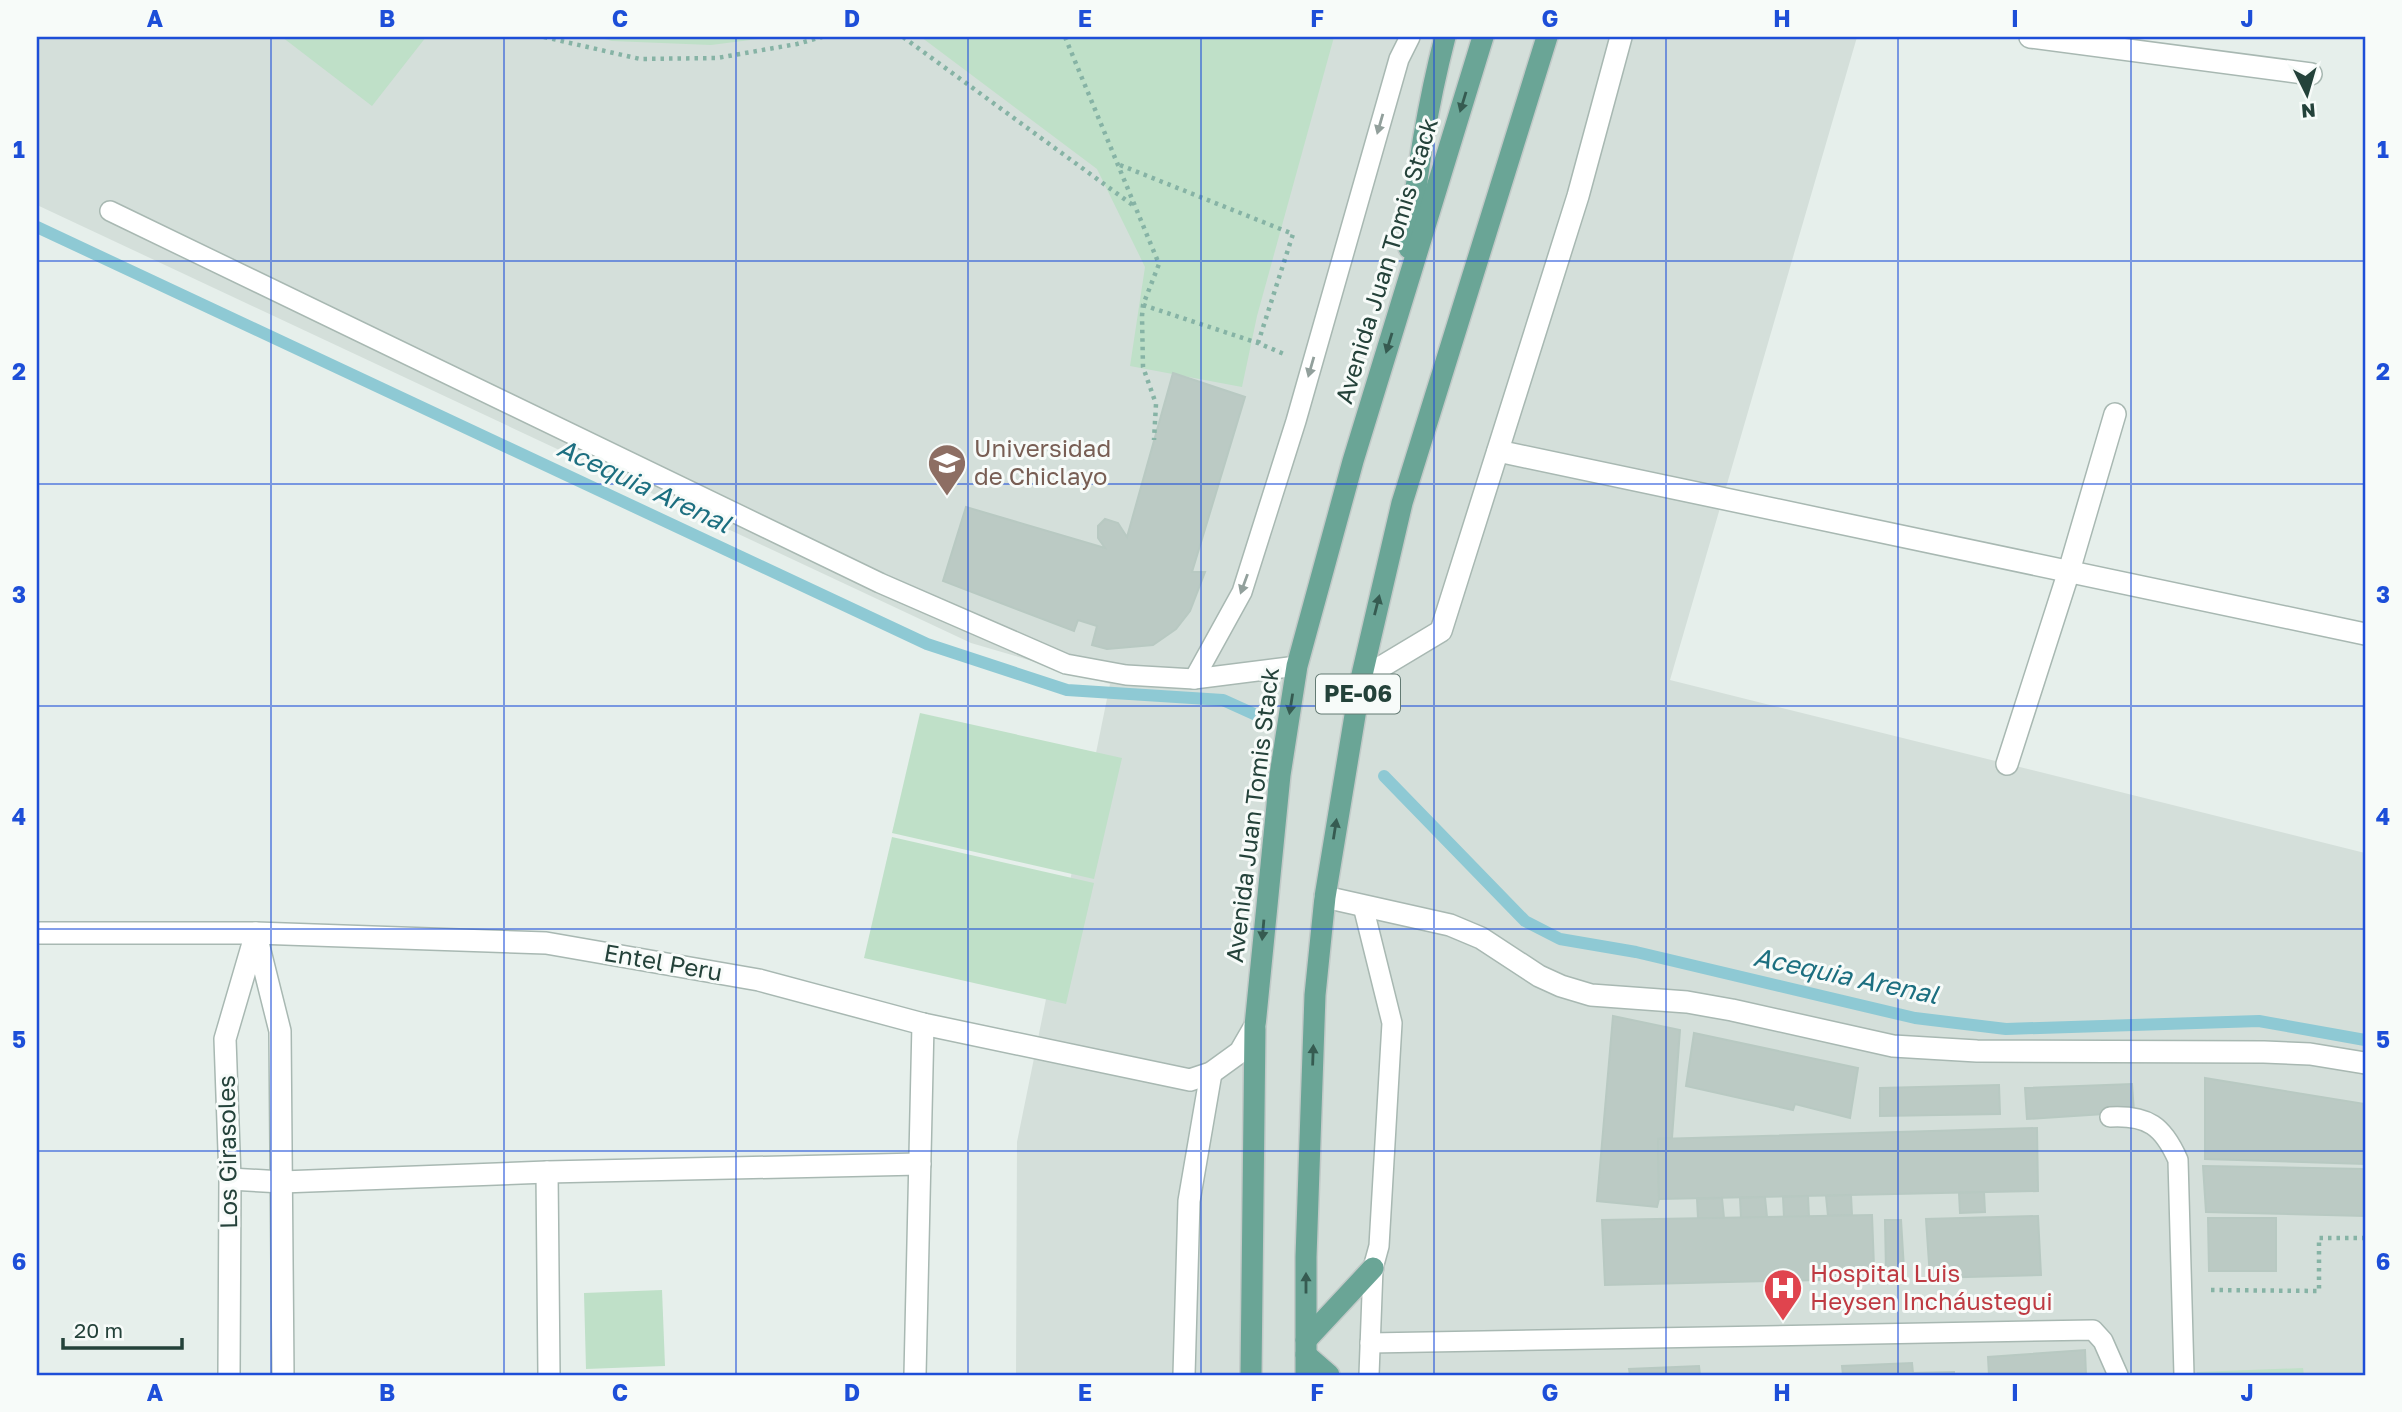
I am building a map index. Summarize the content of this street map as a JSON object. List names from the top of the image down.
{
  "streets": {
    "main road": ["Avenida Juan Tomis Stack", "PE-06"],
    "street": ["Entel Peru", "Los Girasoles"]
  },
  "crossings": [
    ["Avenida Juan Tomis Stack", "Entel Peru"],
    ["Entel Peru", "Los Girasoles"]
  ],
  "water": ["Acequia Arenal"],
  "places": {
    "school or university": ["Universidad de Chiclayo"],
    "hospital": ["Hospital Luis Heysen Incháustegui"]
  },
  "scale_bar": "20 m",
  "north": "bottom",
  "grid": {
    "columns": [
      "A",
      "B",
      "C",
      "D",
      "E",
      "F",
      "G",
      "H",
      "I",
      "J"
    ],
    "rows": [
      "1",
      "2",
      "3",
      "4",
      "5",
      "6"
    ]
  }
}
